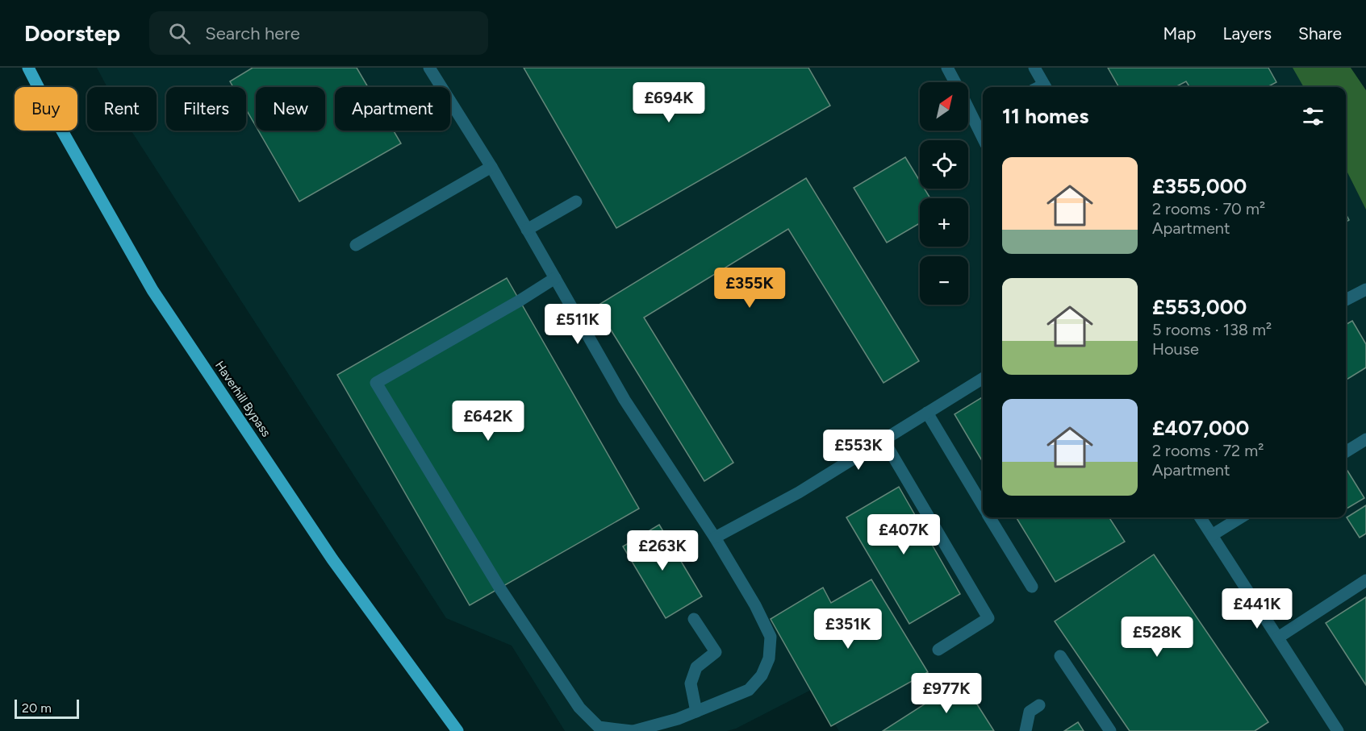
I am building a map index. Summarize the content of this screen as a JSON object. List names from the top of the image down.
{
  "streets": {
    "main road": ["Haverhill Bypass"]
  },
  "scale_bar": "20 m",
  "north": "top right",
  "page": {
    "header": "Doorstep",
    "search": "Search here",
    "nav": ["Map", "Layers", "Share"],
    "map_buttons": ["+", "−"],
    "price": [
      "£694K",
      "£355K",
      "£511K",
      "£642K",
      "£553K",
      "£407K",
      "£263K",
      "£441K",
      "£351K",
      "£528K",
      "£977K"
    ],
    "chip": [
      "Buy",
      "Rent",
      "Filters",
      "New",
      "Apartment"
    ],
    "heading": "11 homes",
    "list": [
      {
        "name": "£355,000",
        "note": "2 rooms · 70 m² · Apartment"
      },
      {
        "name": "£553,000",
        "note": "5 rooms · 138 m² · House"
      },
      {
        "name": "£407,000",
        "note": "2 rooms · 72 m² · Apartment"
      }
    ],
    "scale": "20 m"
  }
}
